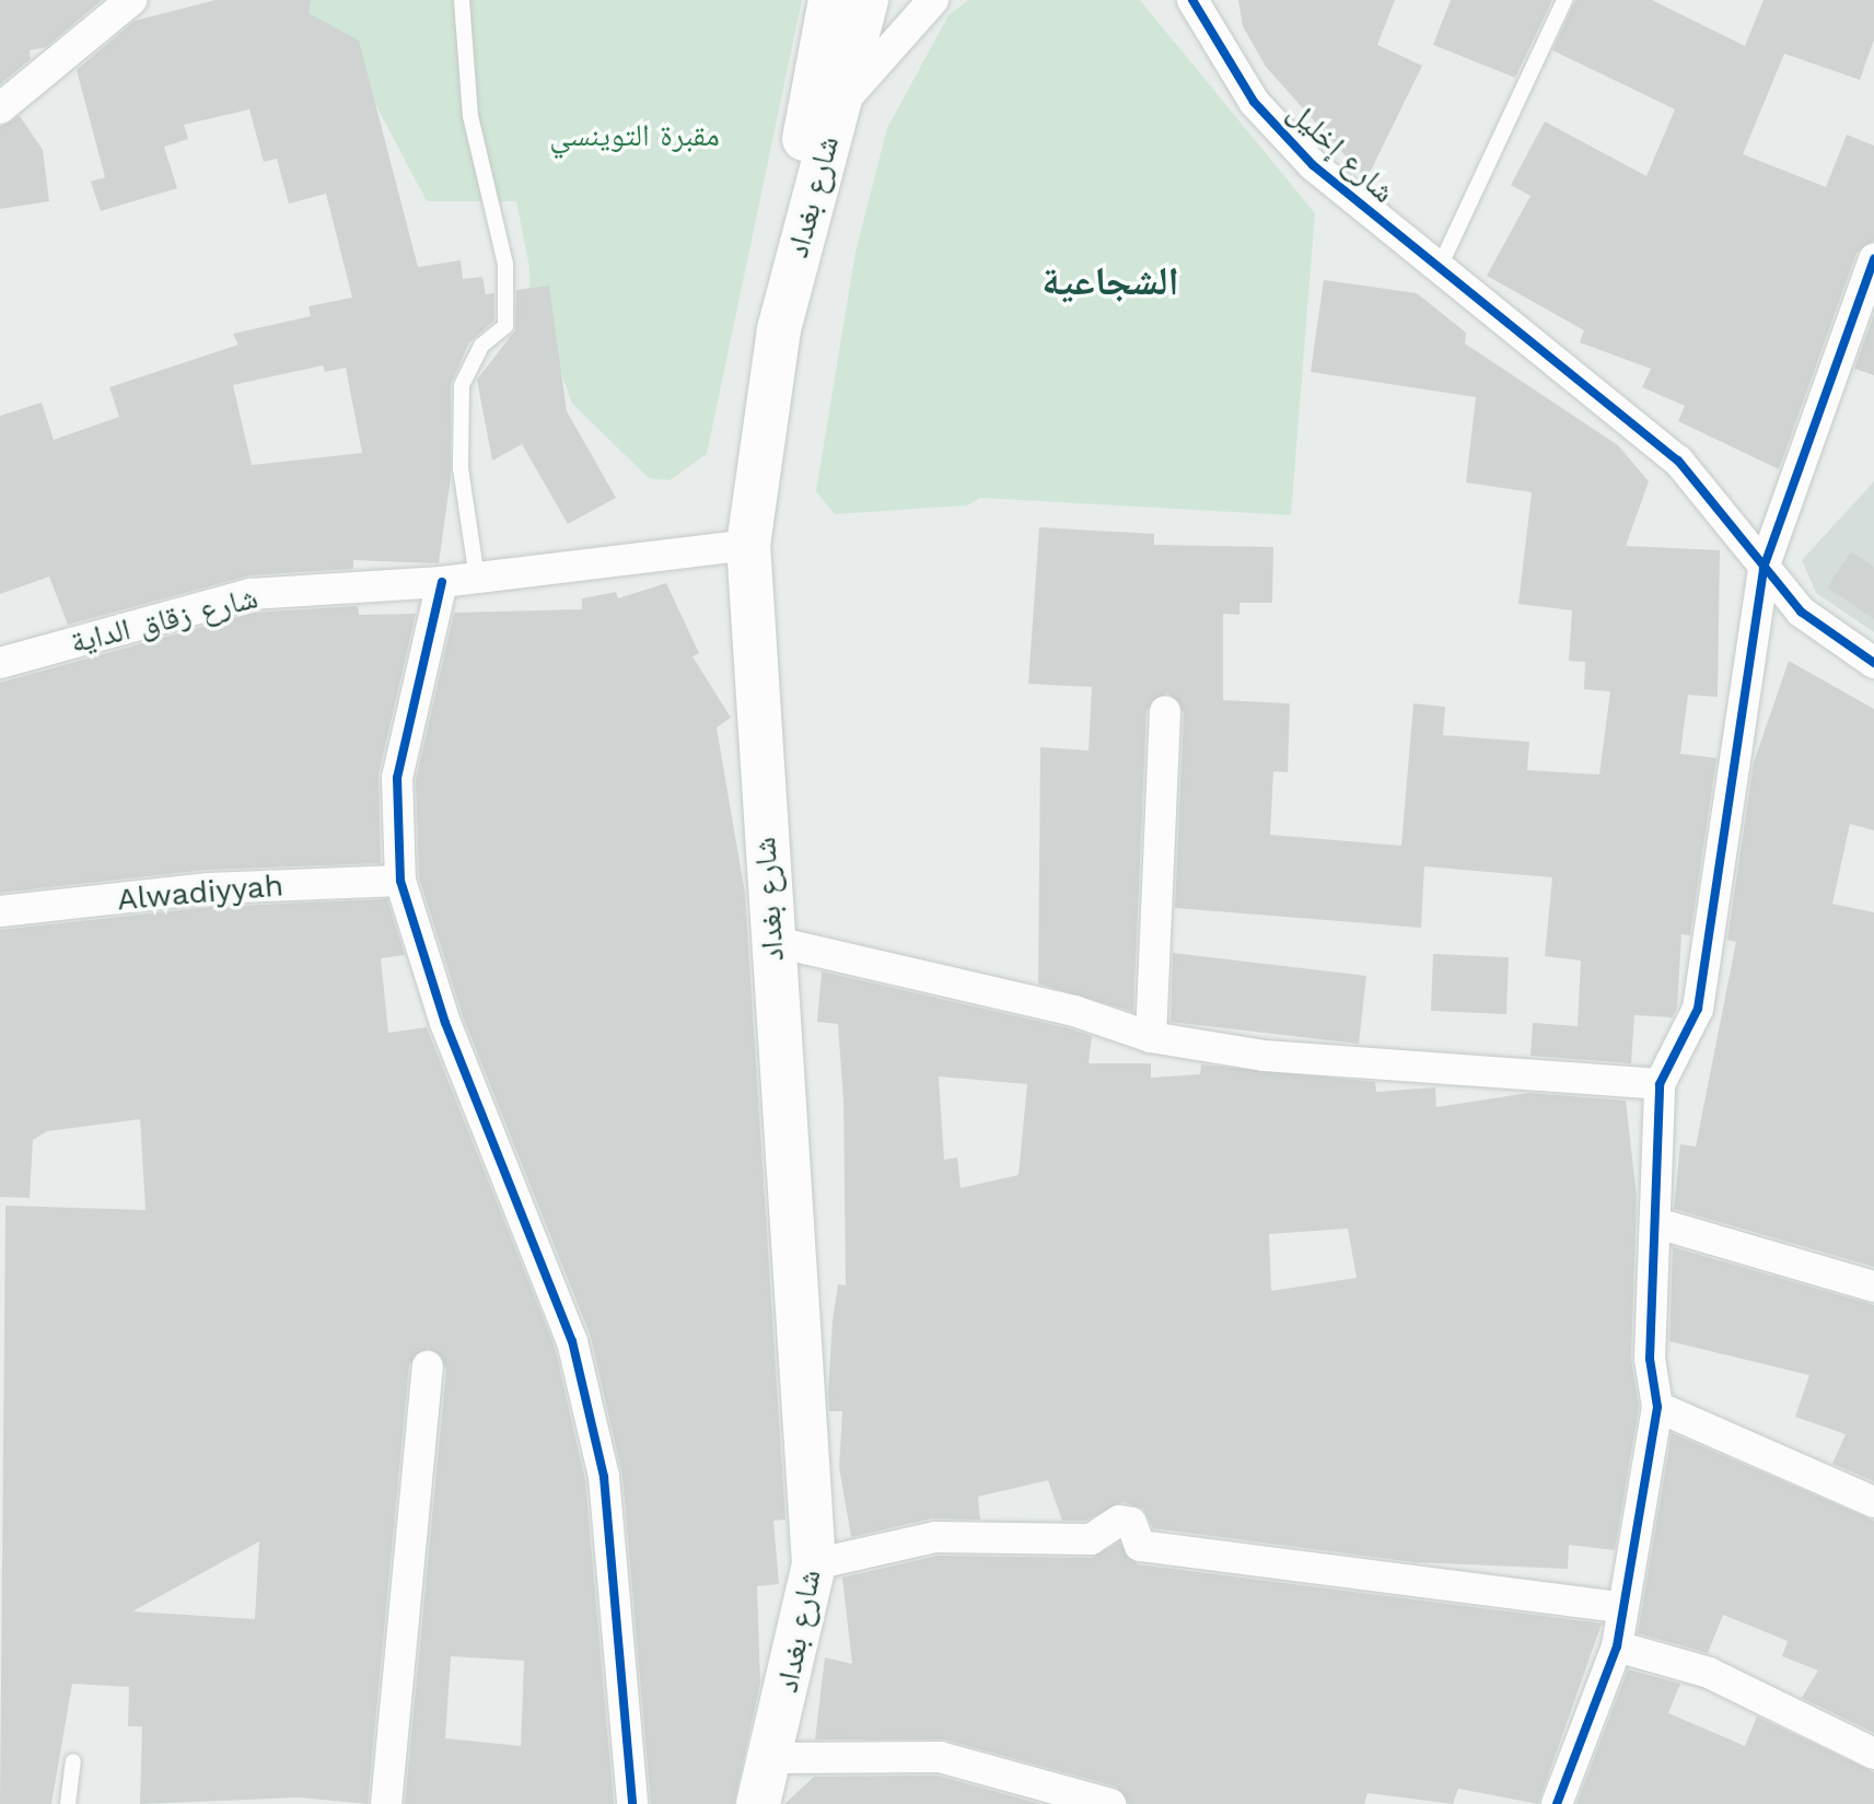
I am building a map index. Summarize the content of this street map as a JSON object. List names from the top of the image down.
{
  "streets": {
    "main road": ["شارع بغداد"],
    "street": ["شارع إخليل", "شارع زقاق الداية", "Alwadiyyah"]
  },
  "crossings": [
    ["شارع بغداد", "شارع زقاق الداية"]
  ],
  "districts": ["الشجاعية"],
  "parks": ["مقبرة التوينسي"]
}
